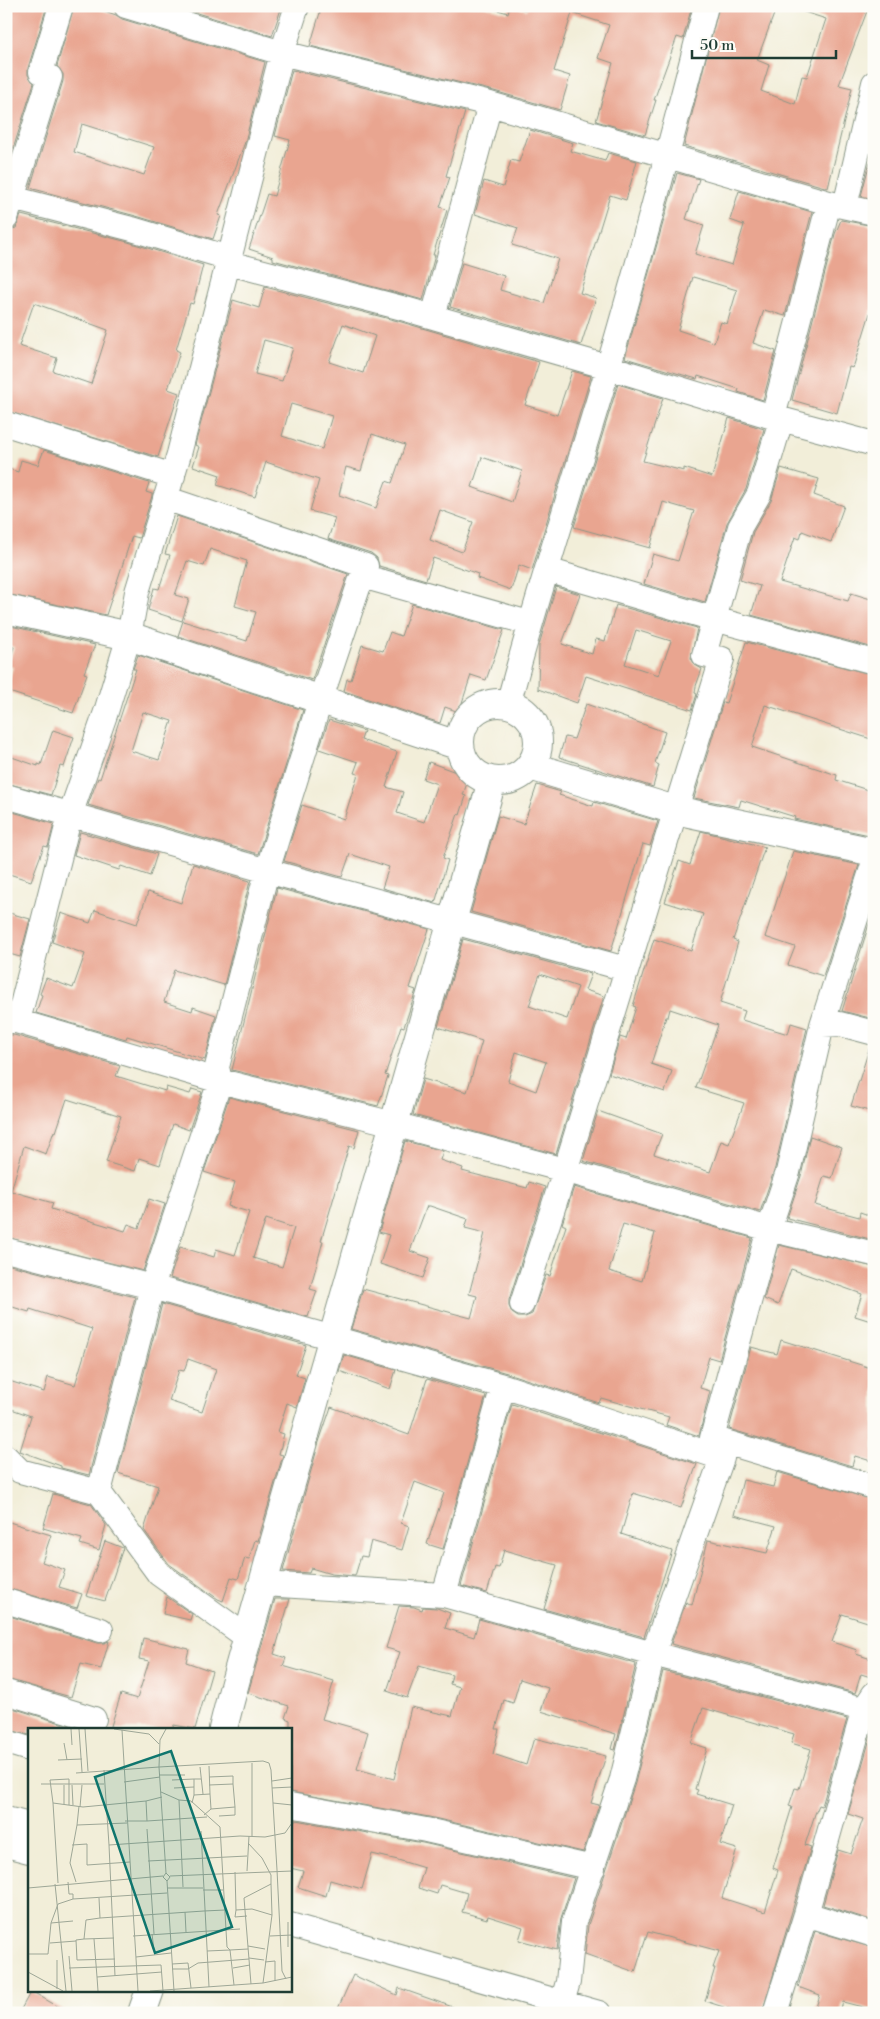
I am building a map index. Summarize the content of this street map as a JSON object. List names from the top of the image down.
{
  "scale_bar": "50 m"
}
